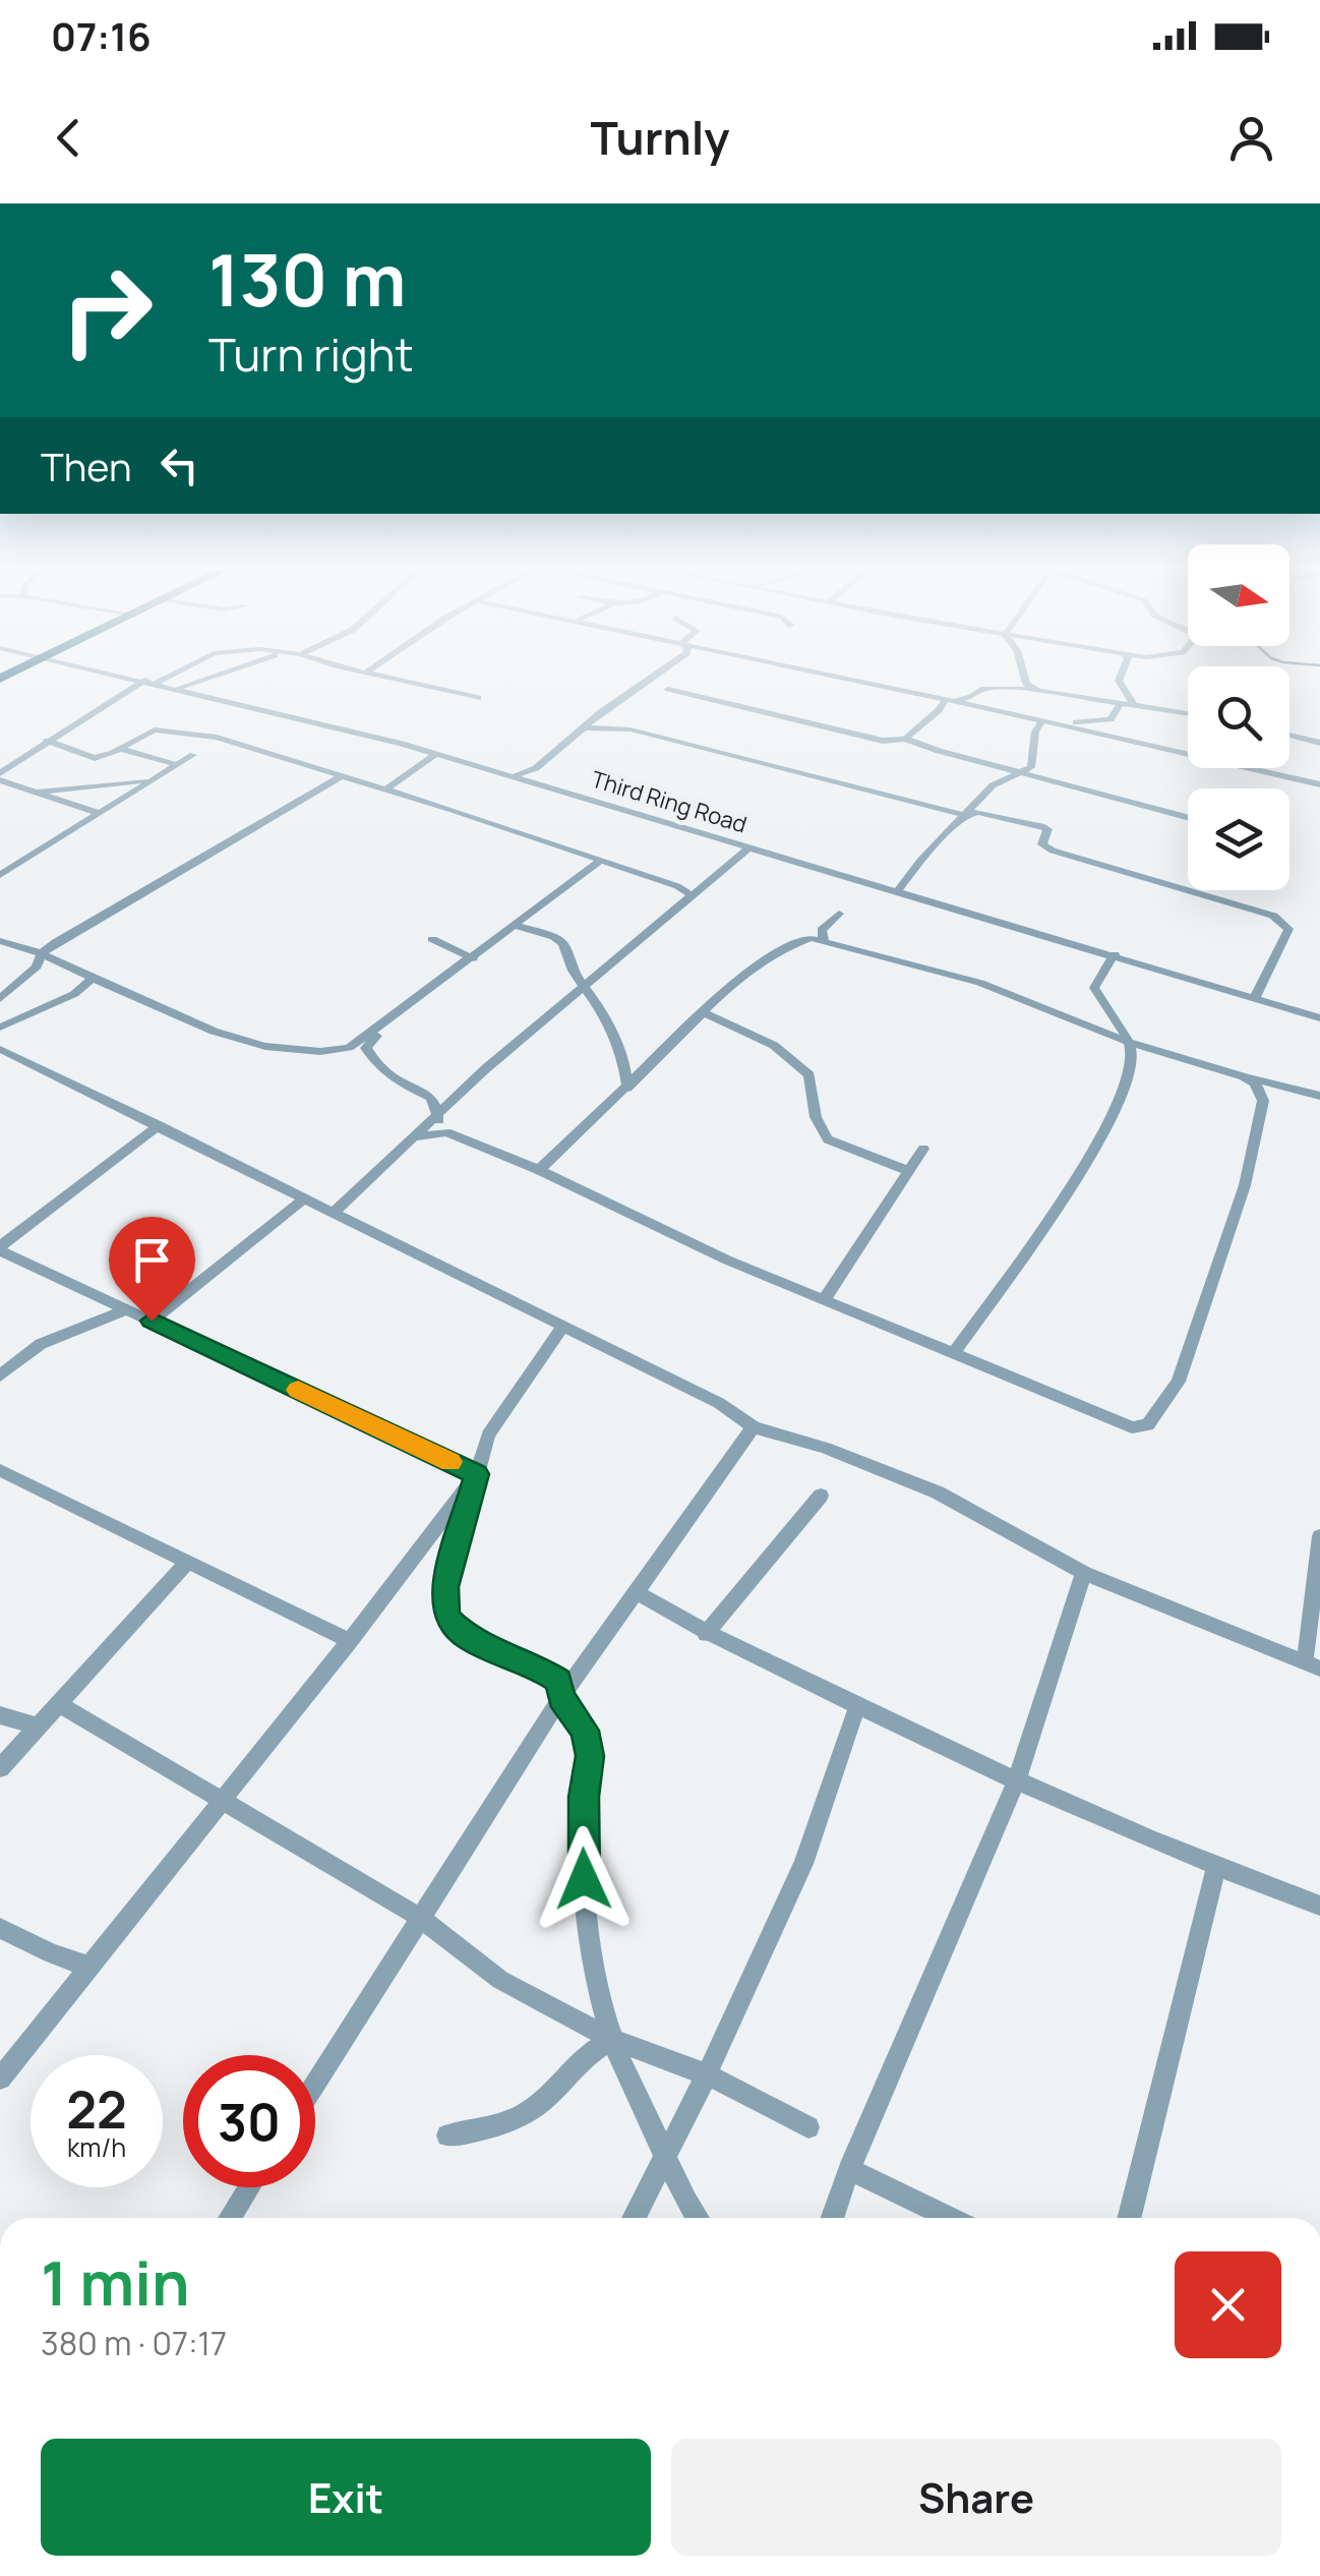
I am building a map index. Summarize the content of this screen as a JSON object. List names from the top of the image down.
{
  "streets": {
    "street": ["Third Ring Road"]
  },
  "north": "right",
  "page": {
    "status": "07:16",
    "header": "Turnly",
    "turn": ["130 m", "Turn right"],
    "then": "Then",
    "speed": "22 km/h",
    "limit": "30",
    "heading": ["1 min", "380 m · 07:17"],
    "buttons": ["Exit", "Share"]
  }
}
